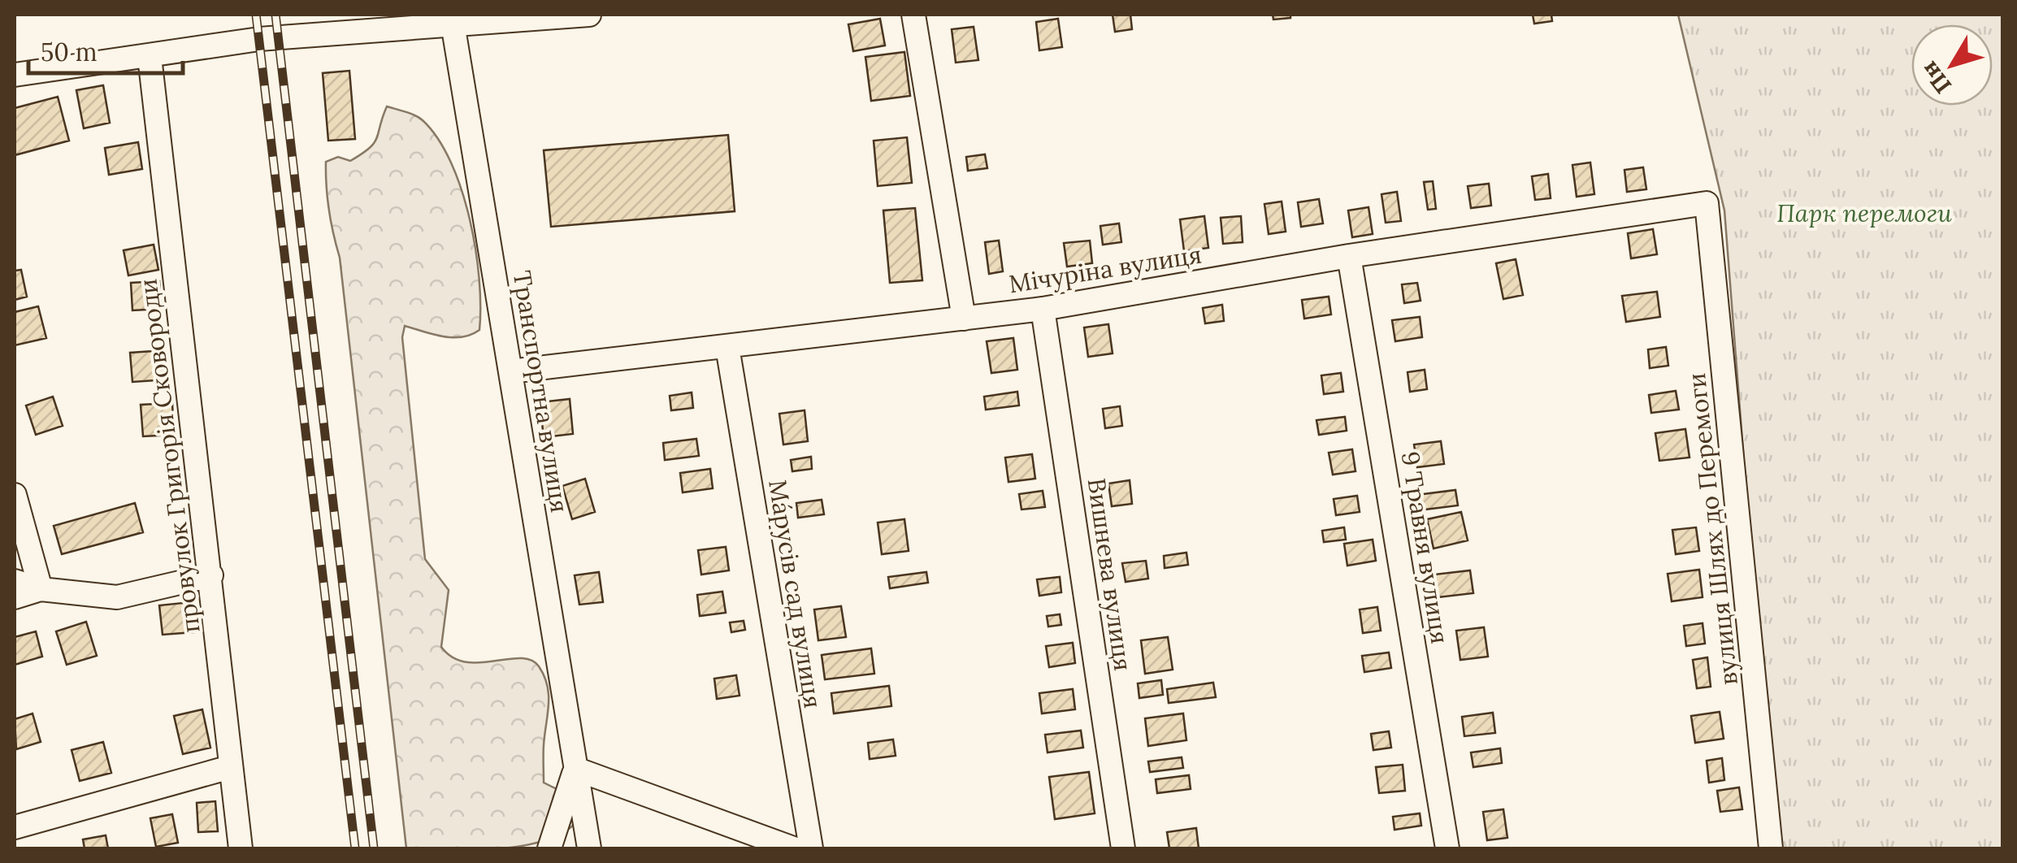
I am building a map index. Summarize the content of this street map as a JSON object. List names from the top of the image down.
{
  "streets": {
    "street": [
      "Мічуріна вулиця",
      "Транспортна вулиця",
      "провулок Григорія Сковороди",
      "вулиця Шлях до Перемоги",
      "9 Травня вулиця",
      "Вишнева вулиця",
      "Мáрусів сад вулиця"
    ]
  },
  "crossings": [
    ["Мічуріна вулиця", "Транспортна вулиця"],
    ["Мічуріна вулиця", "вулиця Шлях до Перемоги"],
    ["Мічуріна вулиця", "9 Травня вулиця"],
    ["Мічуріна вулиця", "Вишнева вулиця"],
    ["Мічуріна вулиця", "Мáрусів сад вулиця"]
  ],
  "parks": ["Парк перемоги"],
  "scale_bar": "50 m",
  "north": "bottom left"
}
